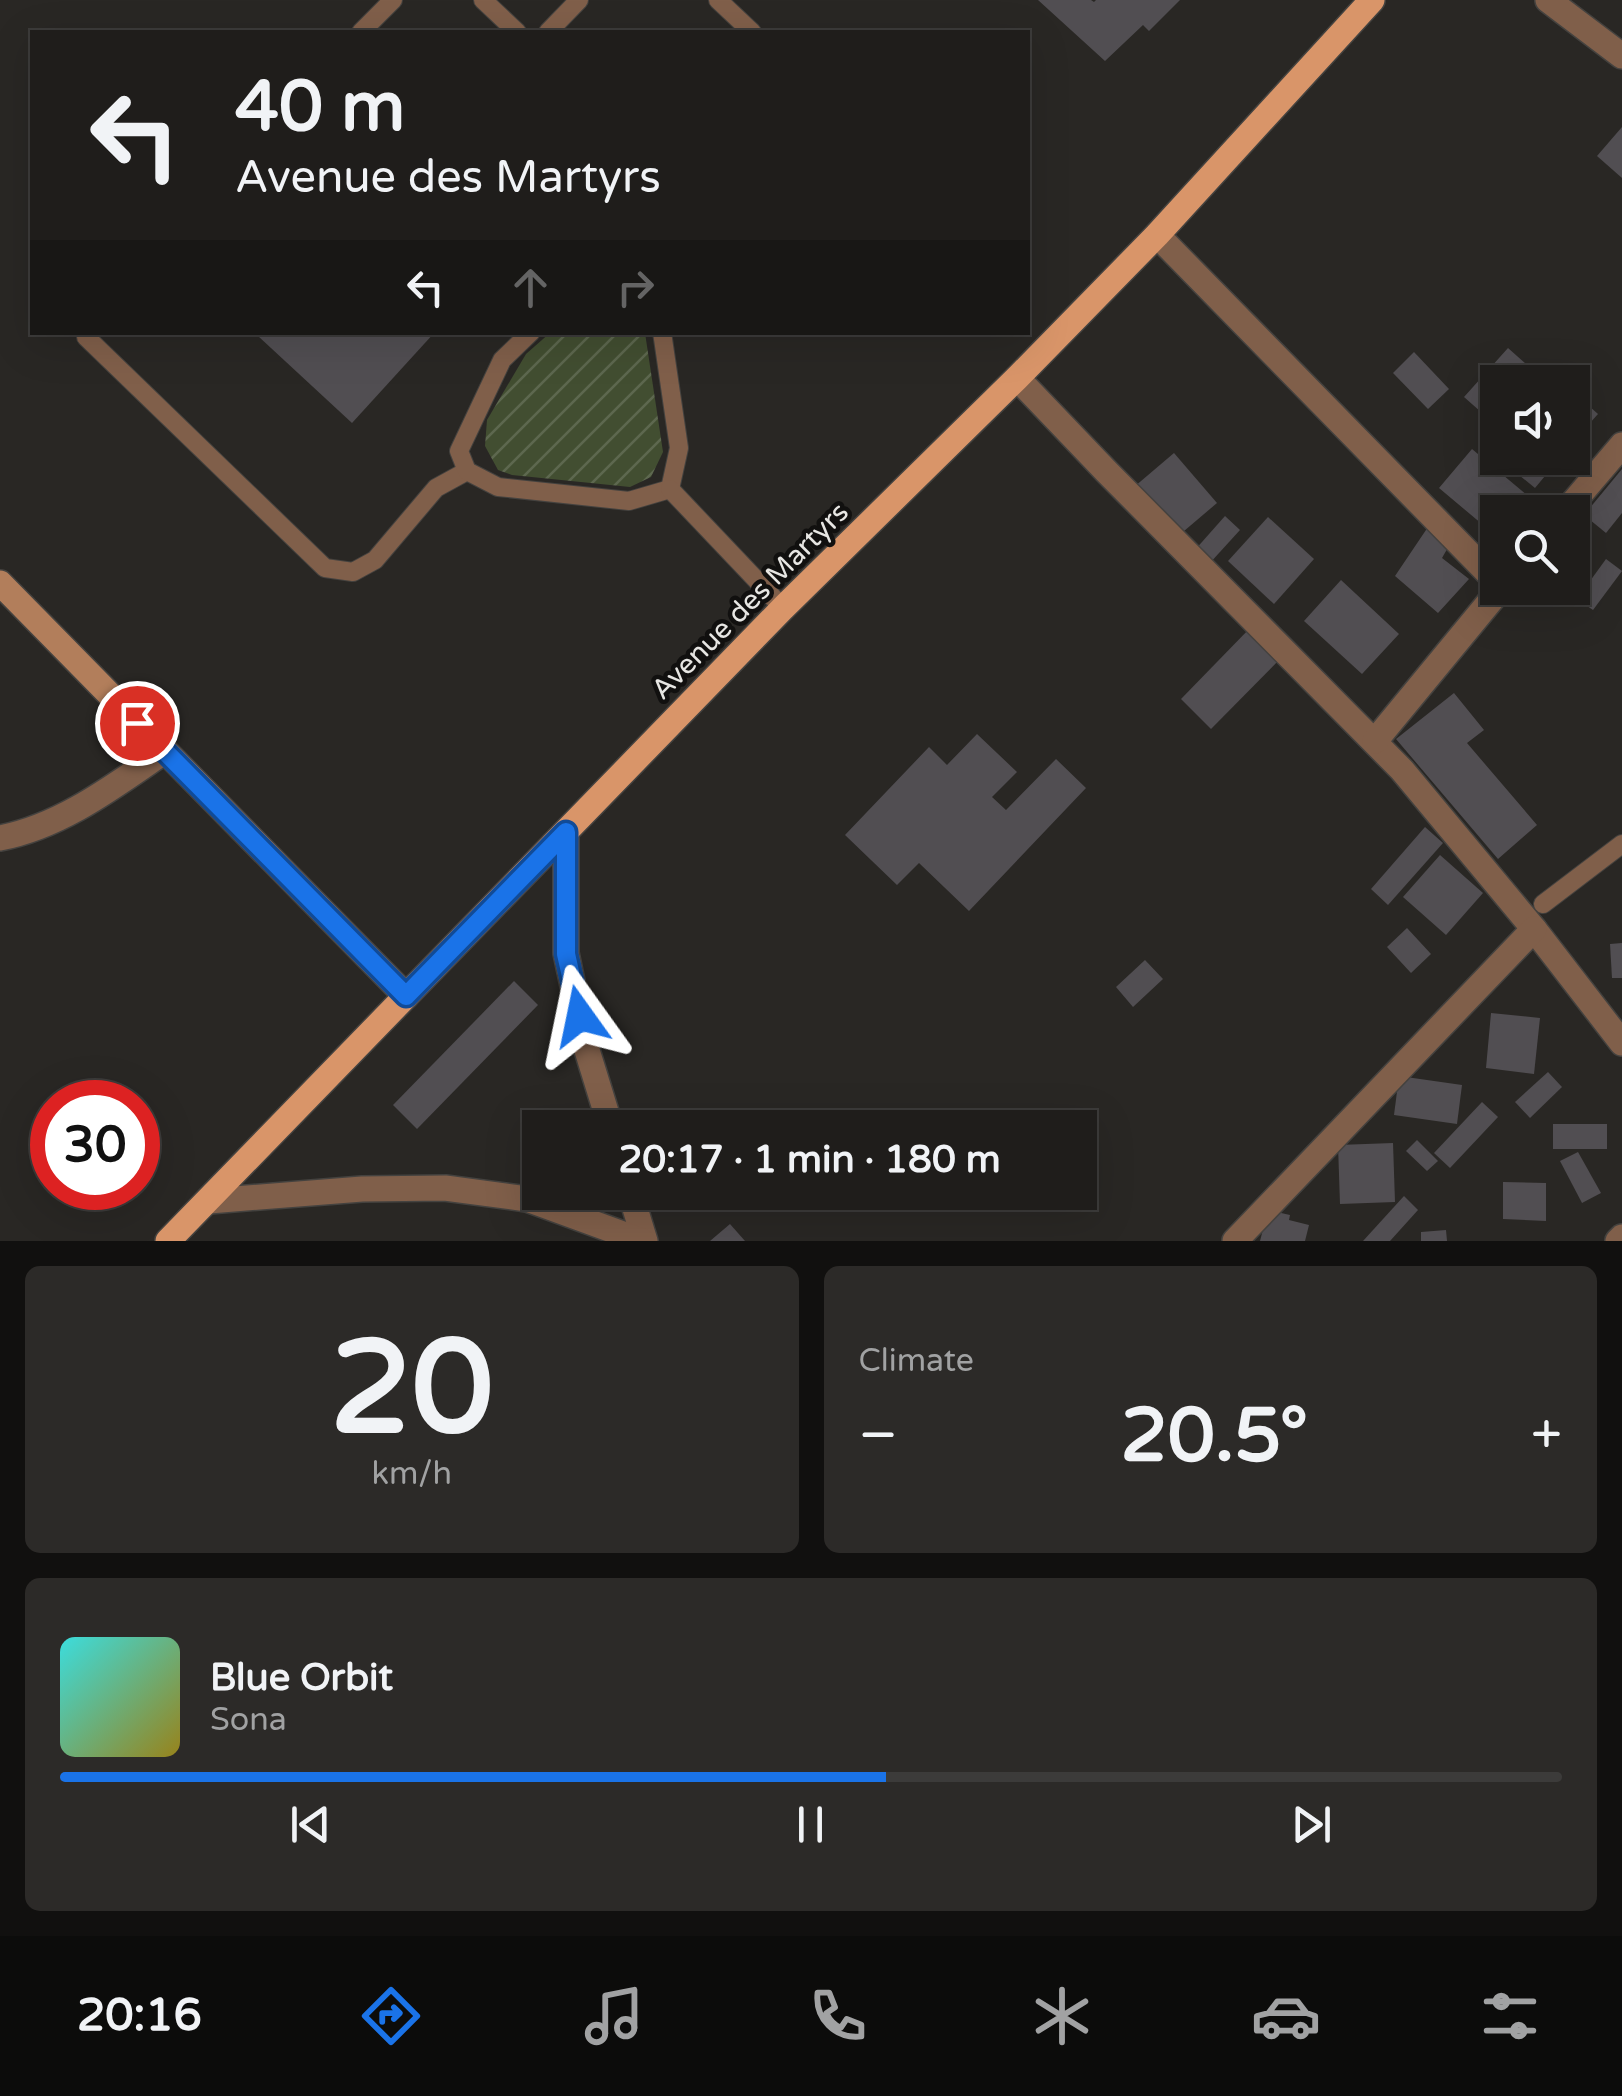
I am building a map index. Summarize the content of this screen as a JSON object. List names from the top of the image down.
{
  "streets": {
    "main road": ["Avenue des Martyrs"]
  },
  "page": {
    "turn": ["40 m", "Avenue des Martyrs"],
    "limit": "30",
    "trip": "20:17 · 1 min · 180 m",
    "tile": [
      ["20", "km/h"],
      "Climate"
    ],
    "heat": ["−", "20.5°", "+"],
    "song": ["Blue Orbit", "Sona"],
    "tabs": "20:16"
  }
}
